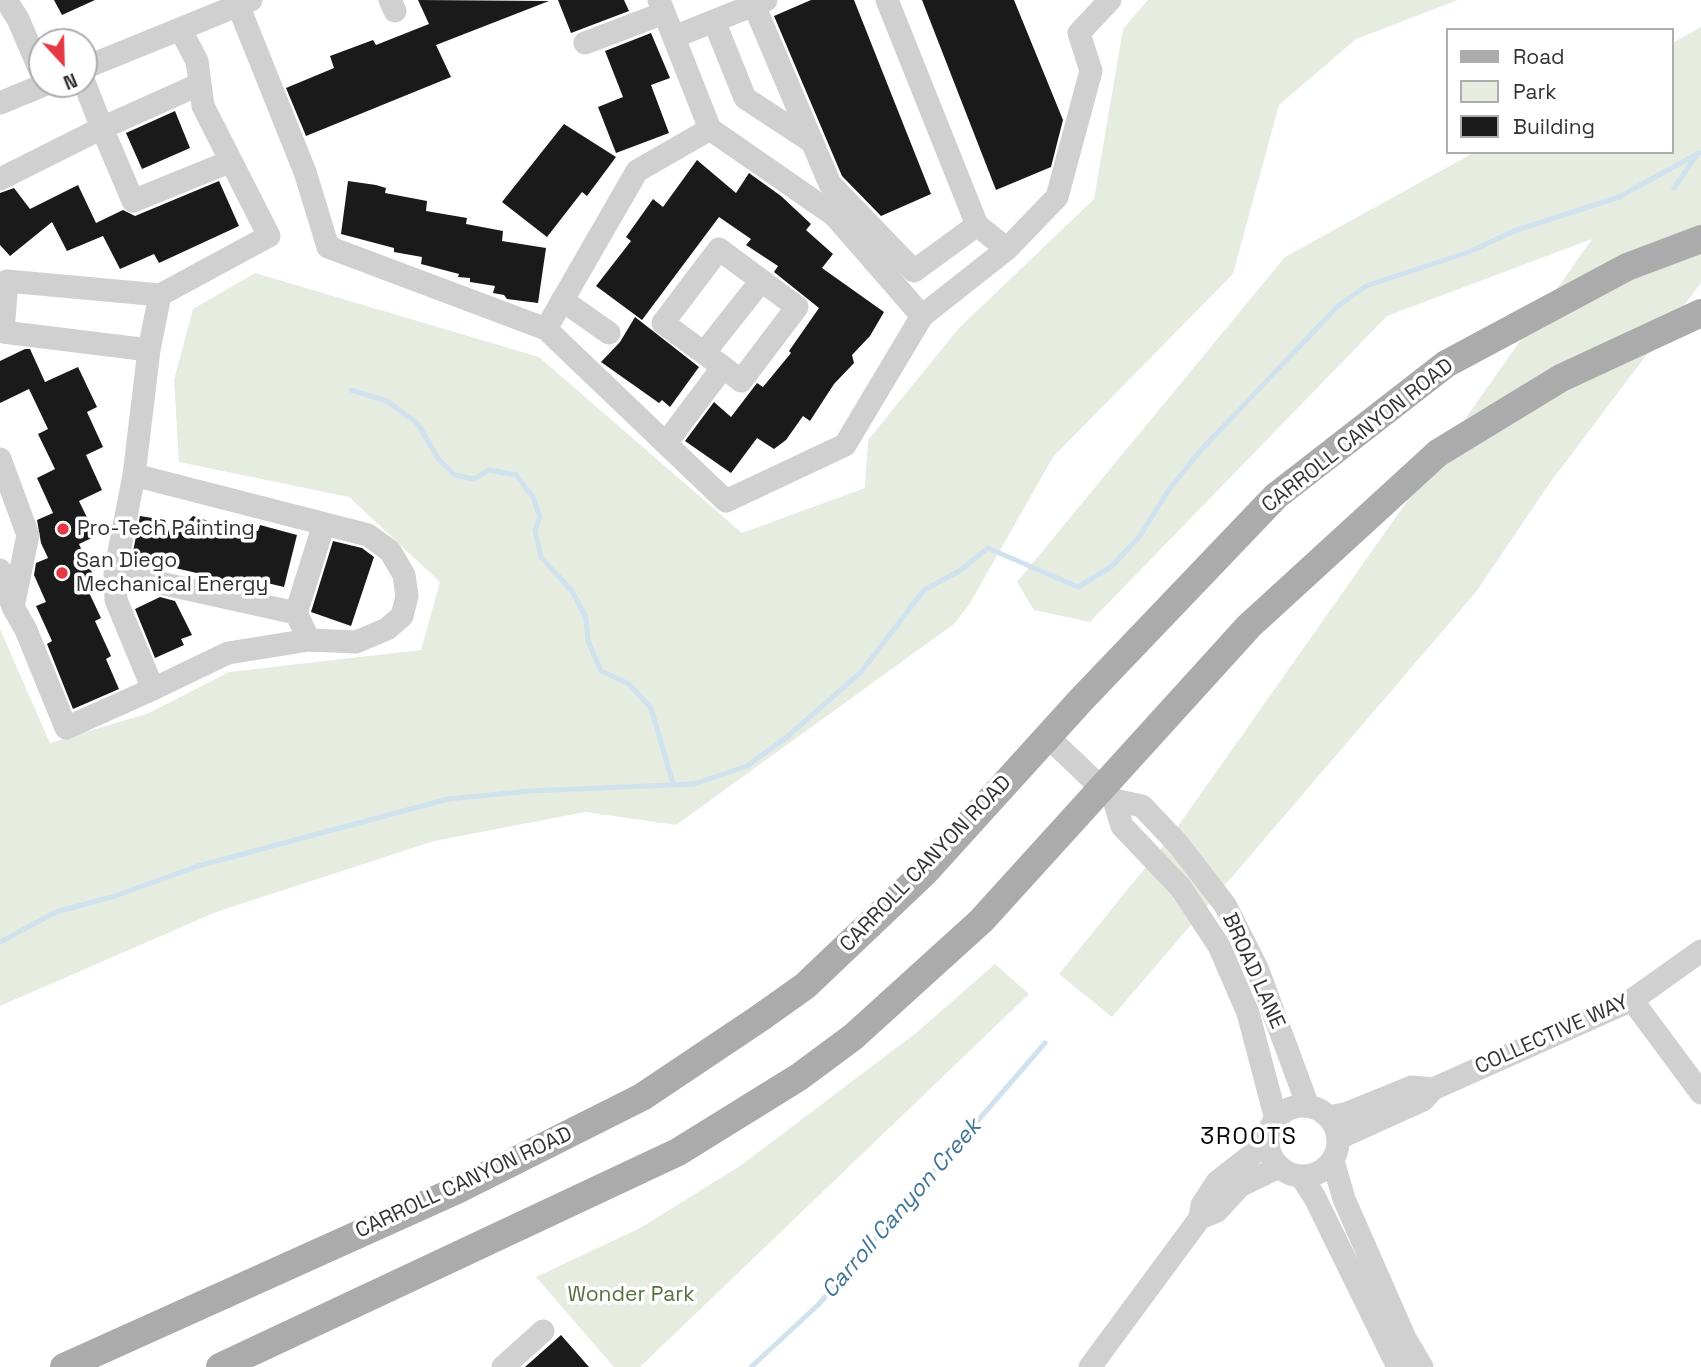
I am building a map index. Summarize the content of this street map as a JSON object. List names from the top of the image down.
{
  "streets": {
    "main road": ["CARROLL CANYON ROAD"],
    "street": ["BROAD LANE", "COLLECTIVE WAY"]
  },
  "crossings": [
    ["CARROLL CANYON ROAD", "BROAD LANE"],
    ["BROAD LANE", "COLLECTIVE WAY"]
  ],
  "districts": ["3ROOTS"],
  "water": ["Carroll Canyon Creek"],
  "parks": ["Wonder Park"],
  "places": ["Pro-Tech Painting", "San Diego Mechanical Energy"],
  "legend": ["Road", "Park", "Building"],
  "north": "bottom"
}
